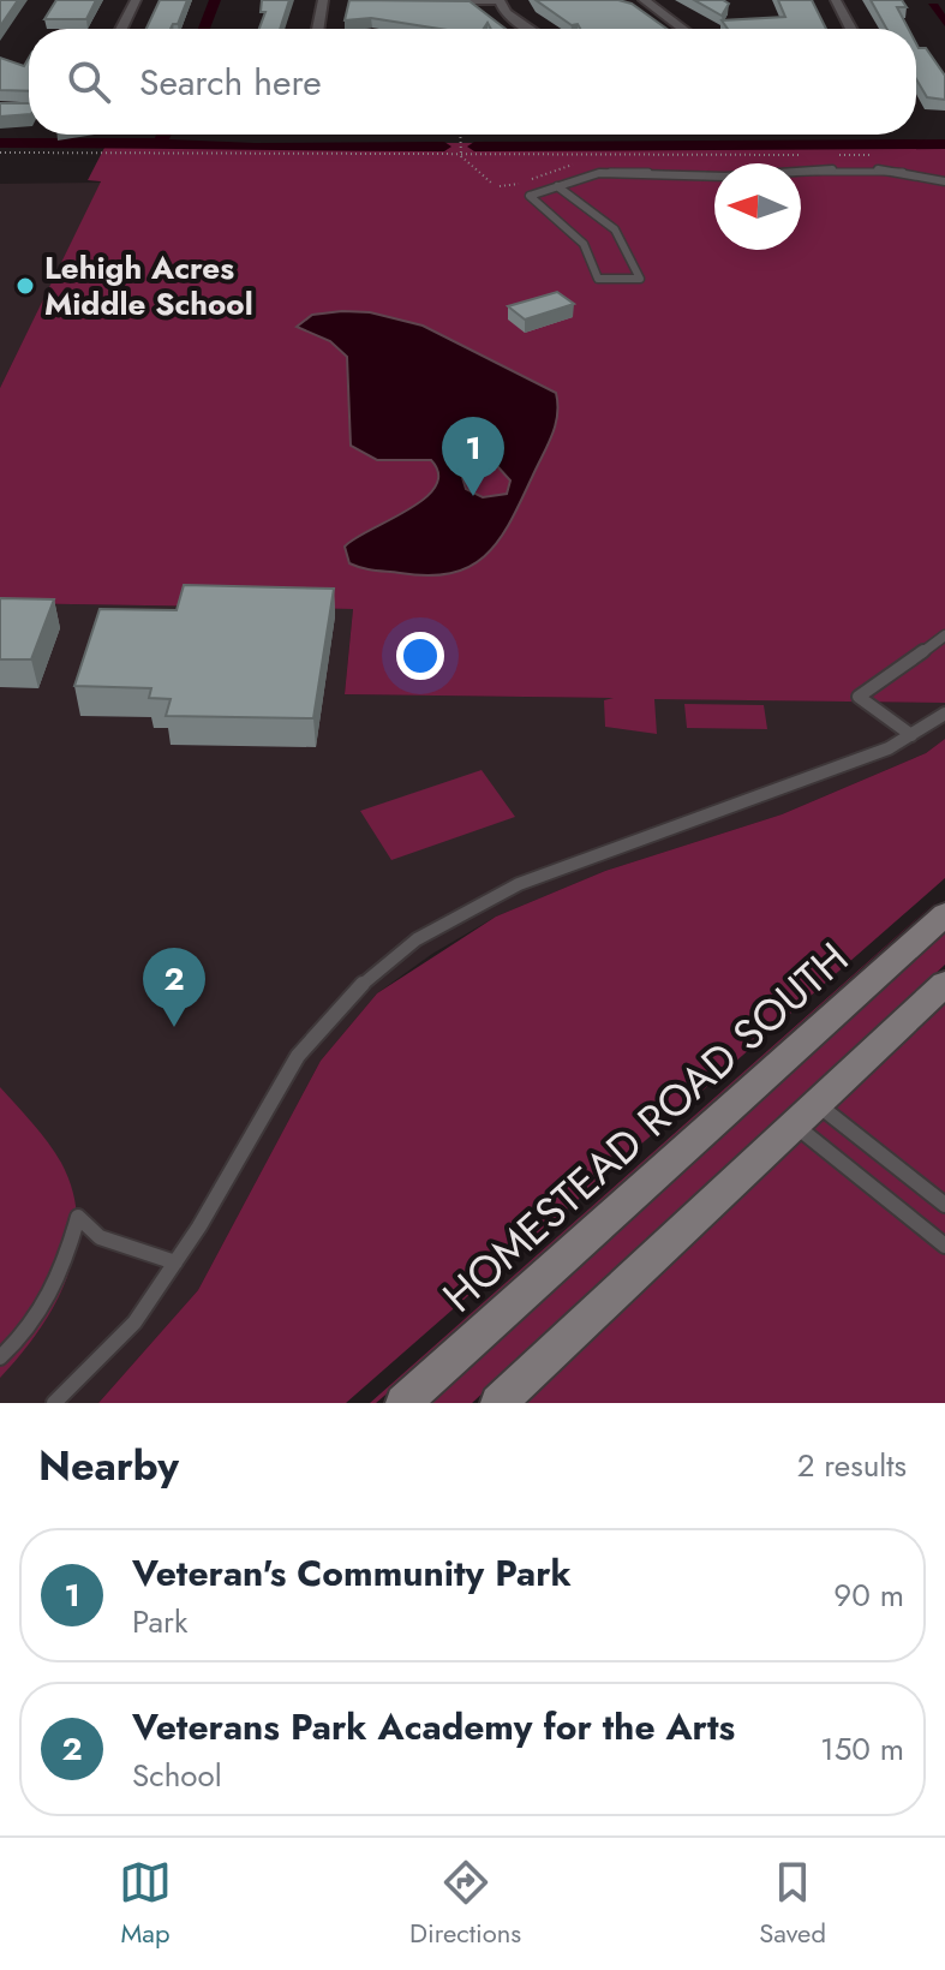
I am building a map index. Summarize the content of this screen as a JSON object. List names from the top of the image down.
{
  "streets": {
    "main road": ["HOMESTEAD ROAD SOUTH"]
  },
  "places": ["Lehigh Acres Middle School"],
  "north": "left",
  "page": {
    "search": "Search here",
    "pins": ["1", "2"],
    "heading": ["Nearby", "2 results"],
    "list": [
      {
        "mark": "1",
        "name": "Veteran's Community Park",
        "note": "Park",
        "value": "90 m"
      },
      {
        "mark": "2",
        "name": "Veterans Park Academy for the Arts",
        "note": "School",
        "value": "150 m"
      }
    ],
    "nav": ["Map", "Directions", "Saved"]
  }
}
